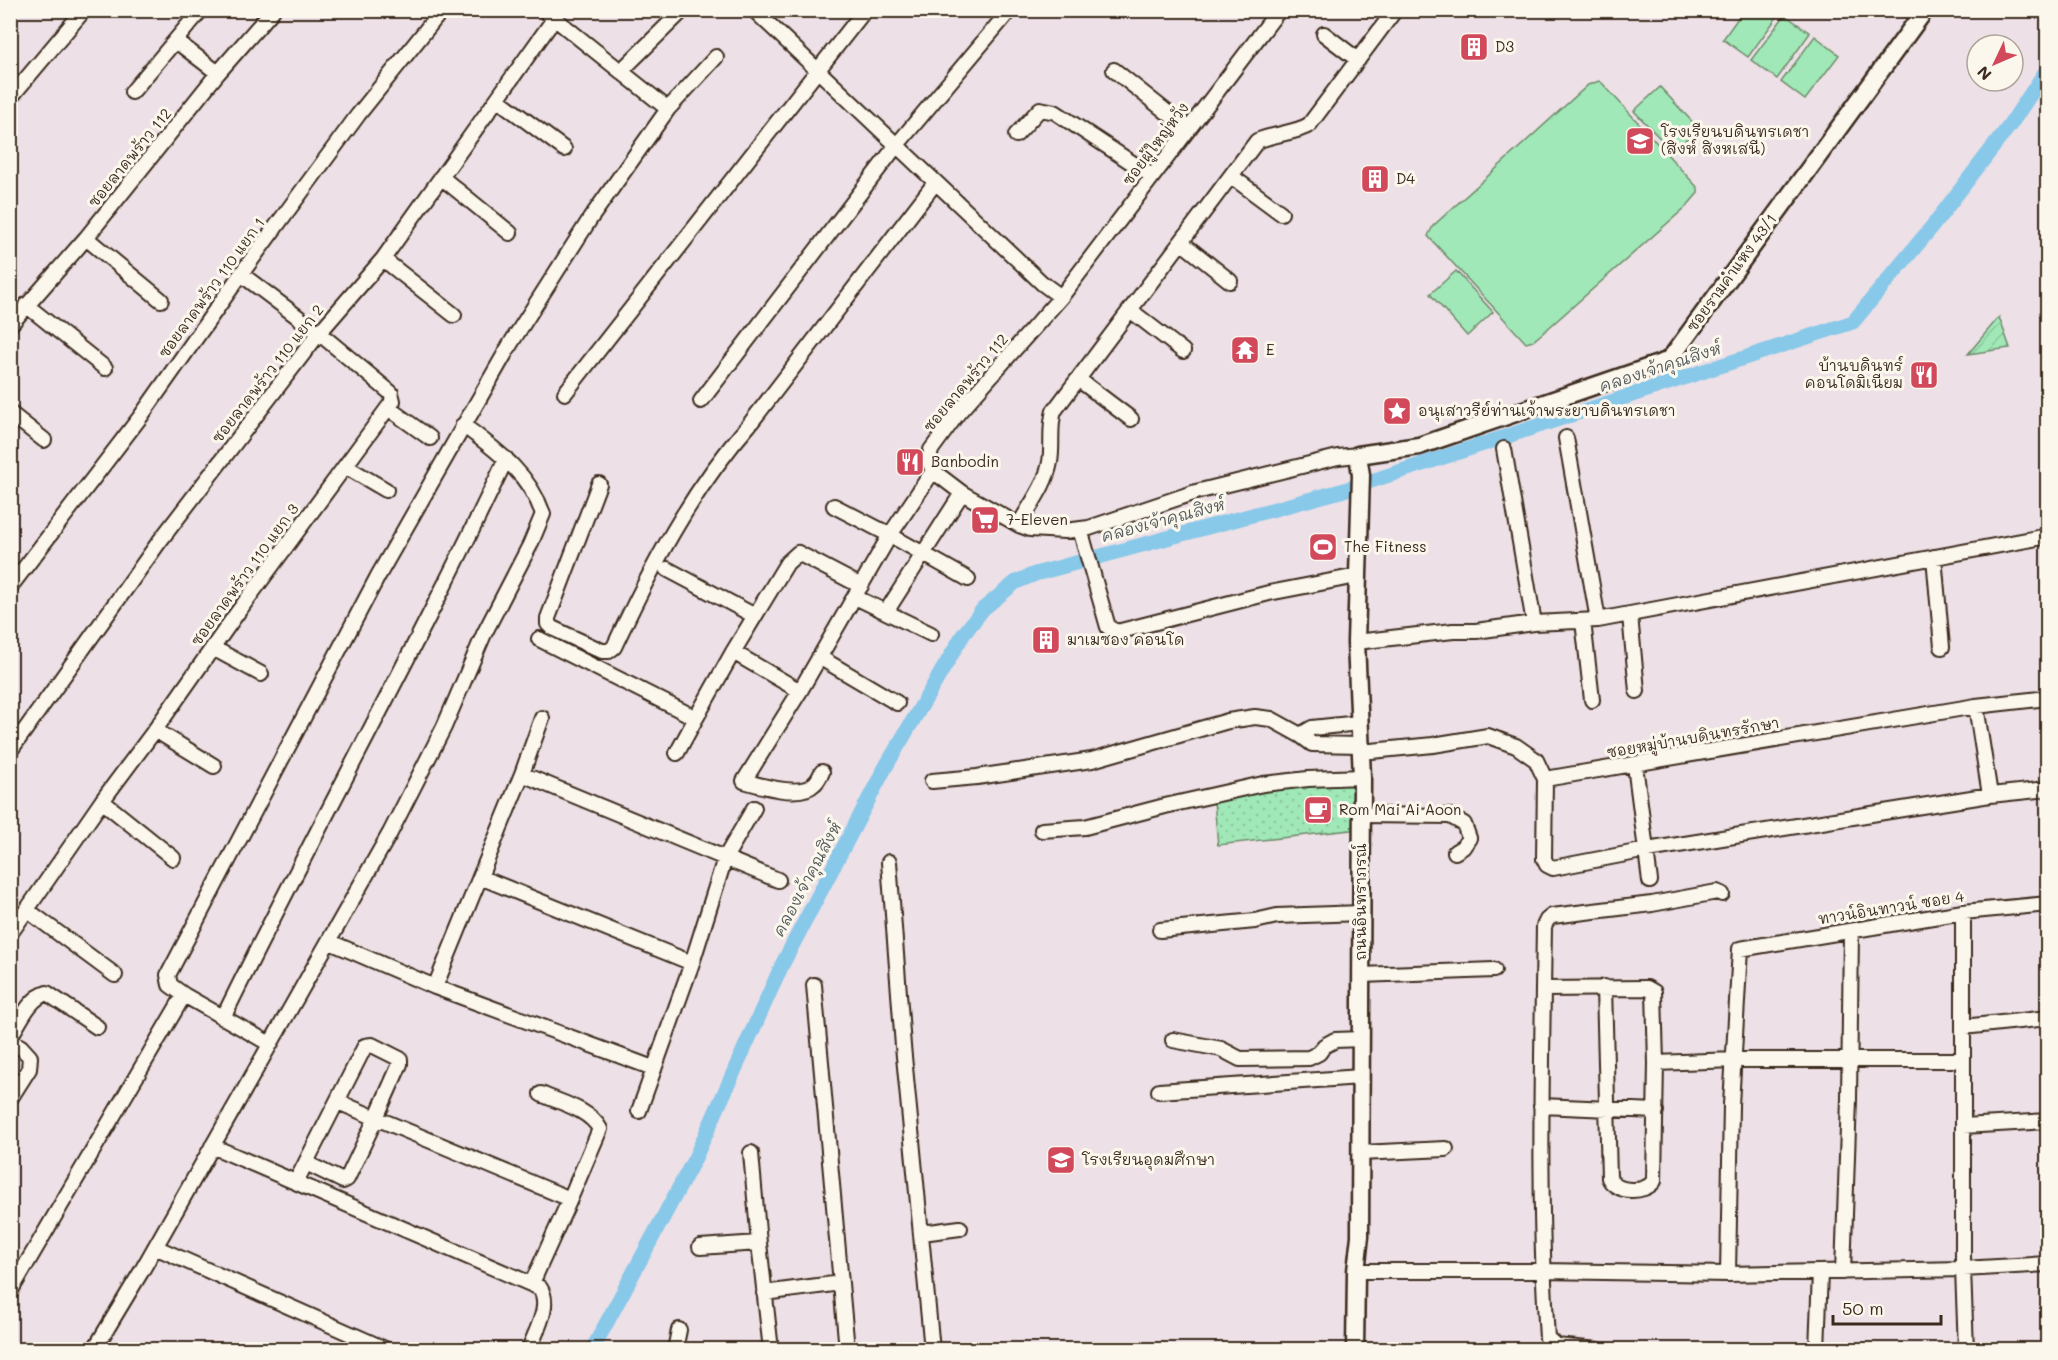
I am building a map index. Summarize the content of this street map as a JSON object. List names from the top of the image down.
{
  "streets": {
    "street": [
      "ซอยผู้ใหญ่หวัง",
      "ซอยลาดพร้าว 112",
      "ซอยรามคำแหง 43/1",
      "ซอยลาดพร้าว 110 แยก 1",
      "ซอยลาดพร้าว 110 แยก 2",
      "ซอยลาดพร้าว 110 แยก 3",
      "ซอยหมู่บ้านบดินทรรักษา",
      "ถนนอินทราภรณ์",
      "ทาวน์อินทาวน์ ซอย 4"
    ]
  },
  "crossings": [
    ["ซอยผู้ใหญ่หวัง", "ซอยลาดพร้าว 112"],
    ["ซอยรามคำแหง 43/1", "ถนนอินทราภรณ์"]
  ],
  "water": ["คลองเจ้าคุณสิงห์"],
  "places": {
    "building": ["D3", "D4", "มาเมซอง คอนโด"],
    "school or university": ["โรงเรียนบดินทรเดชา (สิงห์ สิงหเสนี)", "โรงเรียนอุดมศึกษา"],
    "temple": ["E"],
    "restaurant": ["บ้านบดินทร์ คอนโดมิเนียม", "Banbodin"],
    "place": ["อนุเสาวรีย์ท่านเจ้าพระยาบดินทรเดชา"],
    "supermarket": ["7-Eleven"],
    "sports": ["The Fitness"],
    "cafe": ["Rom Mai Ai Aoon"]
  },
  "scale_bar": "50 m",
  "north": "bottom left"
}
